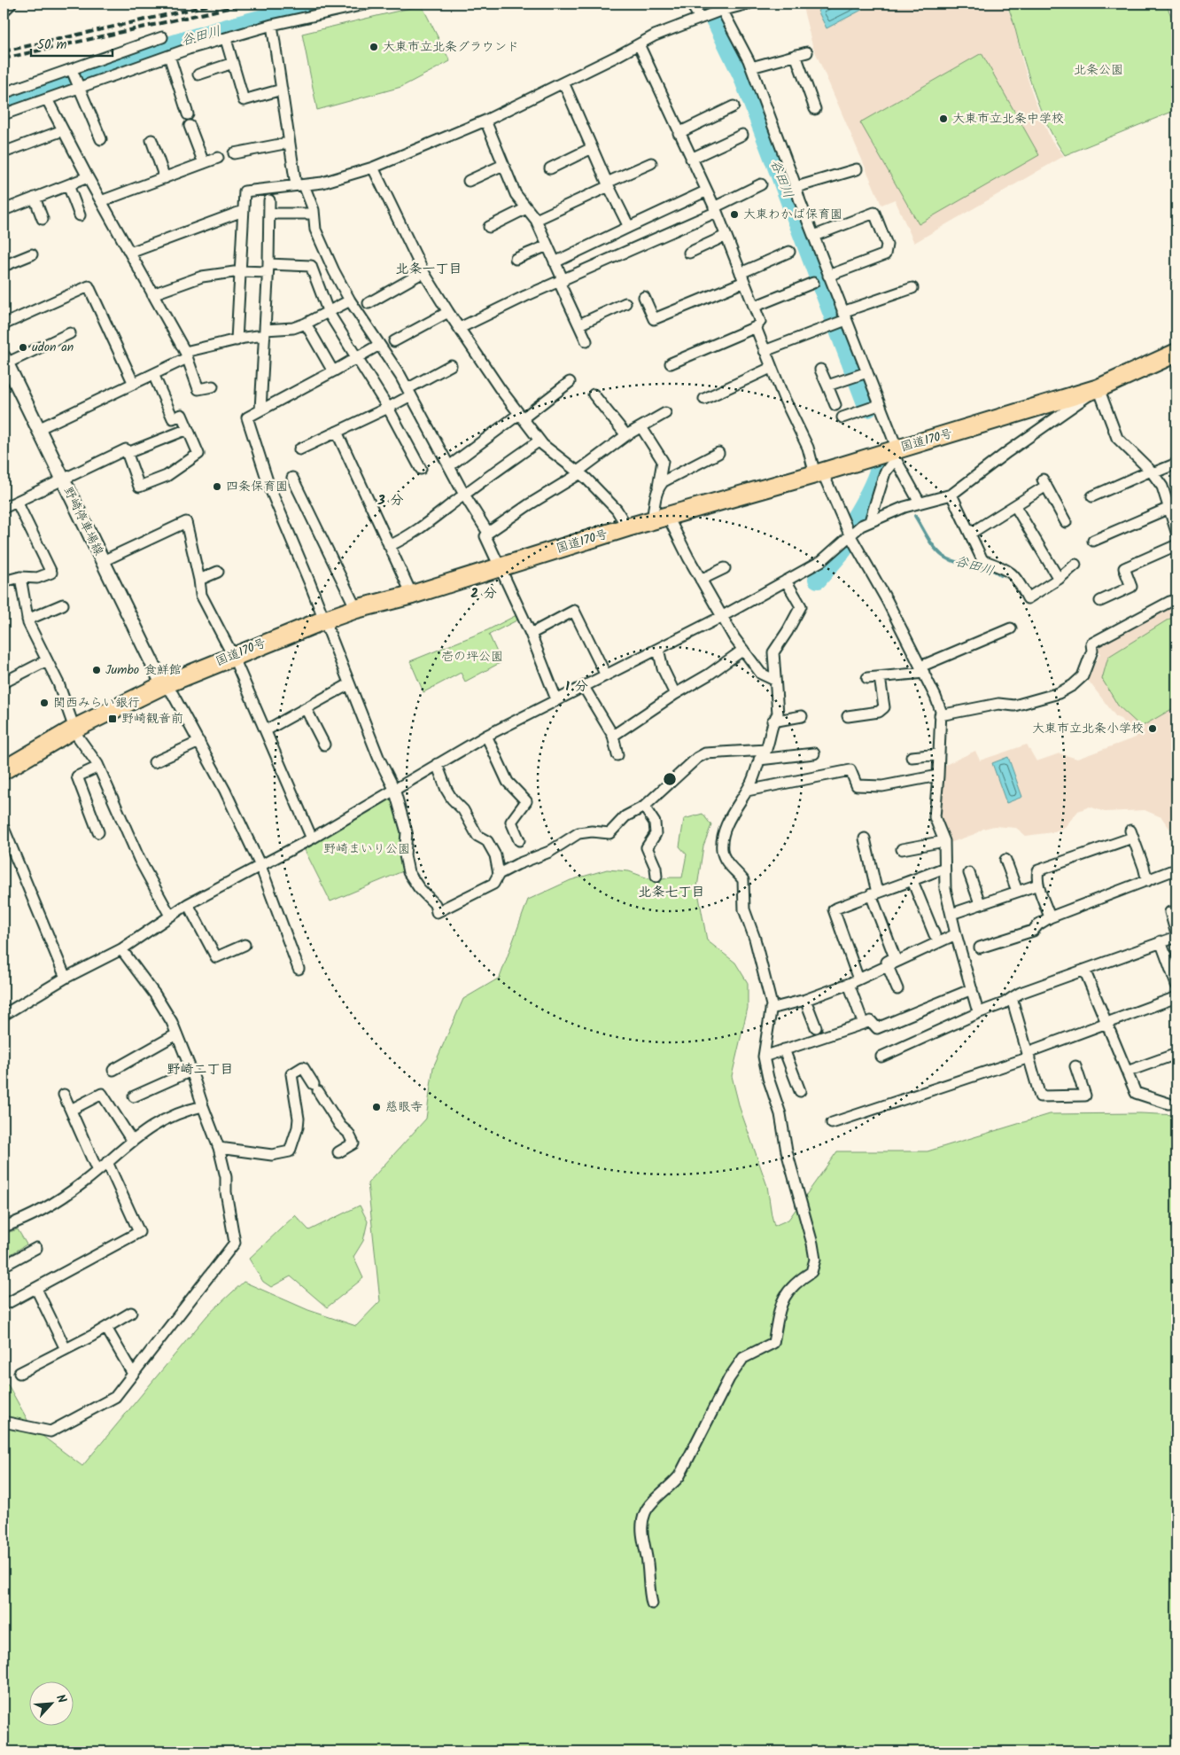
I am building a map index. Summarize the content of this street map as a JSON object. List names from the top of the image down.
{
  "streets": {
    "highway": ["国道170号"],
    "main road": ["野崎停車場線"]
  },
  "crossings": [
    ["国道170号", "野崎停車場線"]
  ],
  "districts": ["北条一丁目", "北条七丁目", "野崎二丁目"],
  "water": ["谷田川"],
  "parks": ["北条公園", "壱の坪公園", "野崎まいり公園"],
  "places": {
    "other": [
      "大東市立北条グラウンド",
      "大東市立北条中学校",
      "大東わかば保育園",
      "udon an",
      "四条保育園",
      "Jumbo 食鮮館",
      "関西みらい銀行",
      "大東市立北条小学校",
      "慈眼寺"
    ],
    "transit": ["野崎観音前"]
  },
  "scale_bar": "50 m",
  "north": "top right",
  "rings": ["3 分", "2 分", "1 分"]
}
